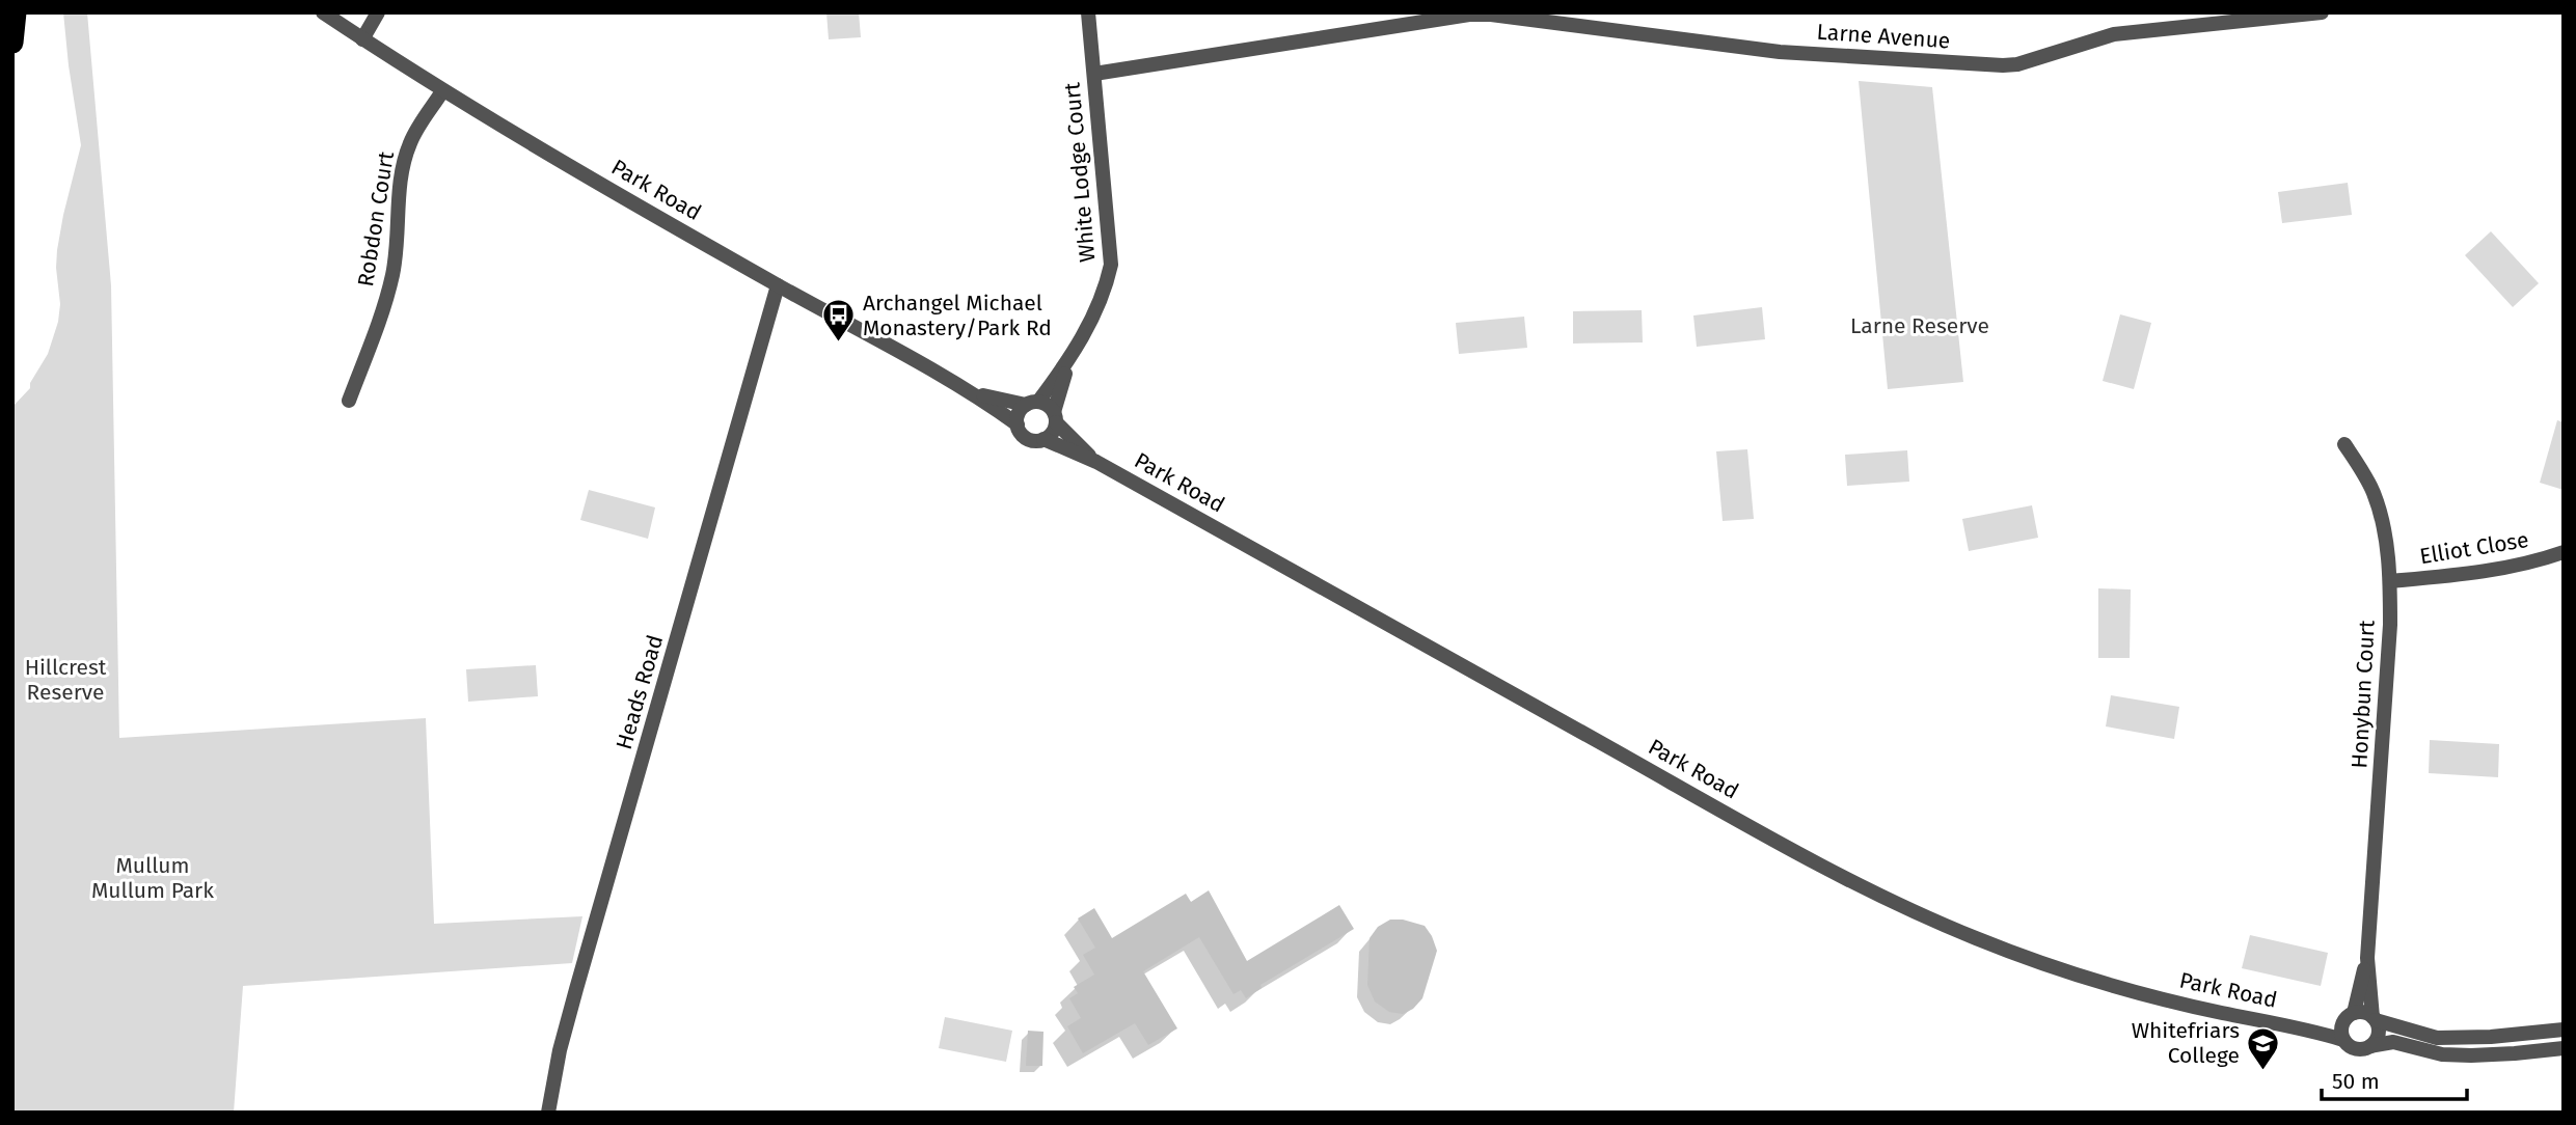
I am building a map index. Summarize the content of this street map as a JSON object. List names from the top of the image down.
{
  "streets": {
    "street": [
      "Larne Avenue",
      "White Lodge Court",
      "Park Road",
      "Robdon Court",
      "Elliot Close",
      "Heads Road",
      "Honybun Court"
    ]
  },
  "crossings": [
    ["Larne Avenue", "White Lodge Court"],
    ["White Lodge Court", "Park Road"],
    ["Park Road", "Robdon Court"],
    ["Park Road", "Heads Road"],
    ["Park Road", "Honybun Court"],
    ["Elliot Close", "Honybun Court"]
  ],
  "parks": ["Larne Reserve", "Hillcrest Reserve", "Mullum Mullum Park"],
  "places": {
    "bus stop": ["Archangel Michael Monastery/Park Rd"],
    "school or university": ["Whitefriars College"]
  },
  "scale_bar": "50 m"
}
